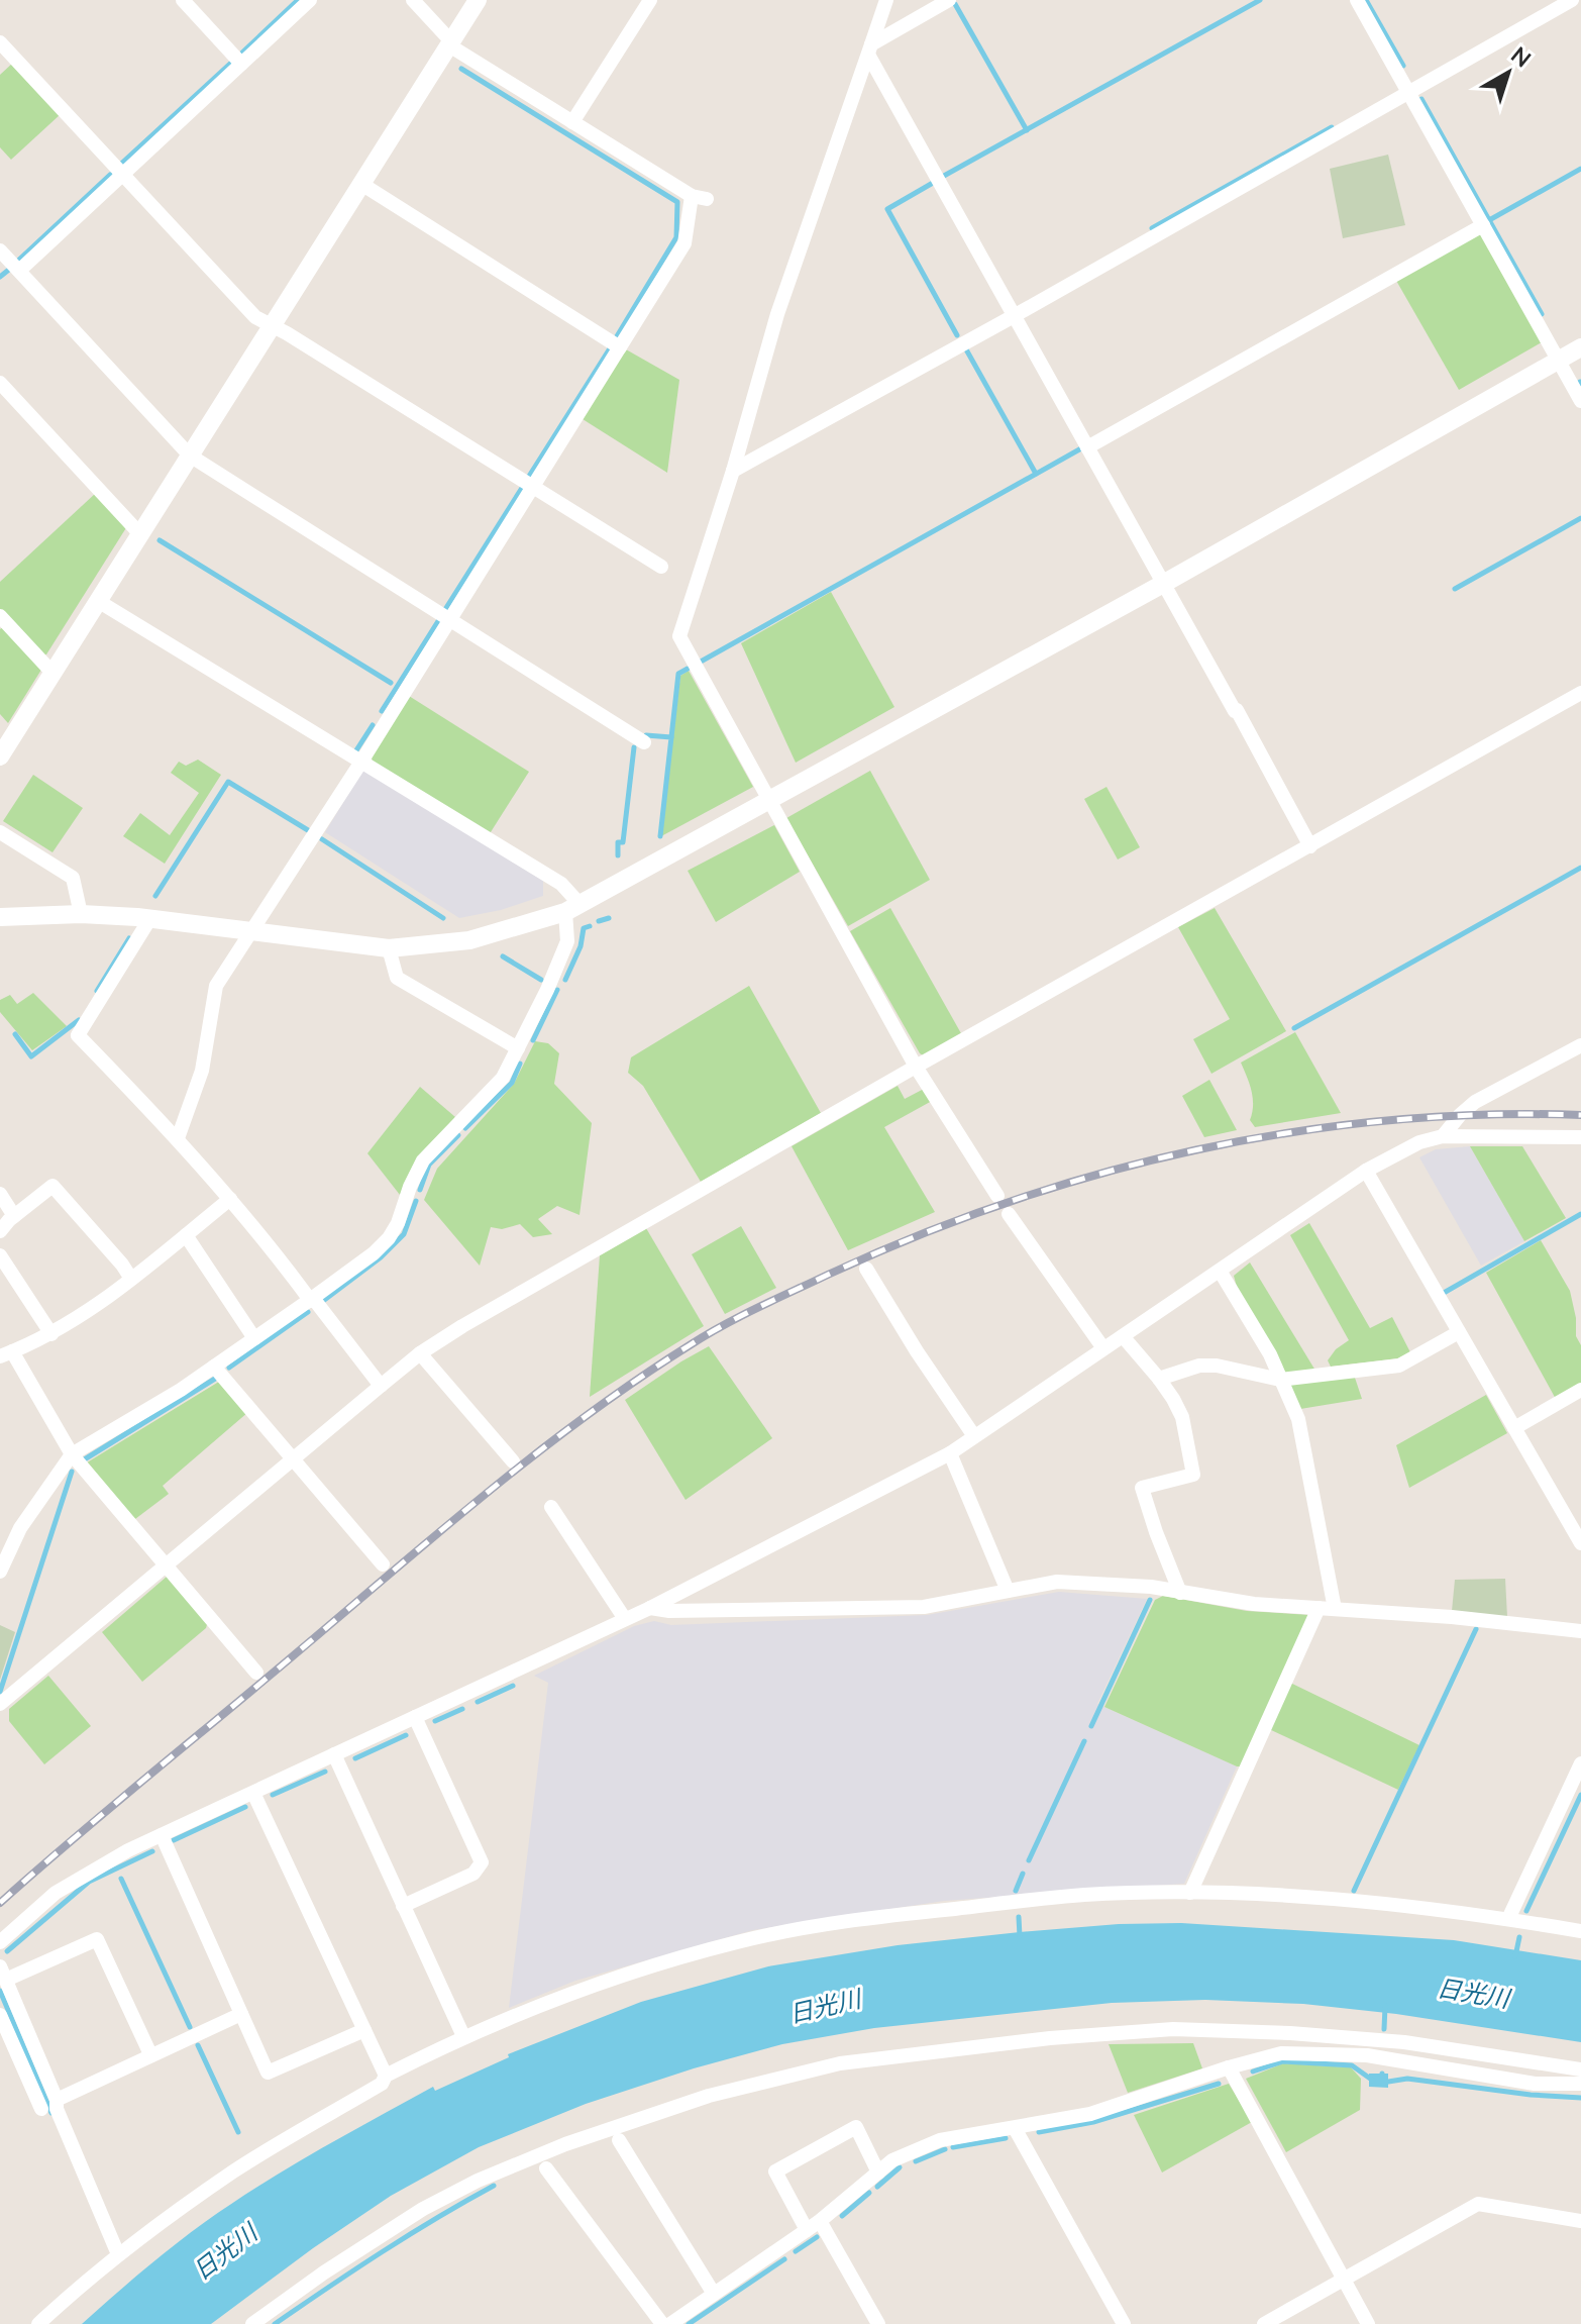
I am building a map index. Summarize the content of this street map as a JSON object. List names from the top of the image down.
{
  "water": ["日光川"],
  "north": "top right"
}
